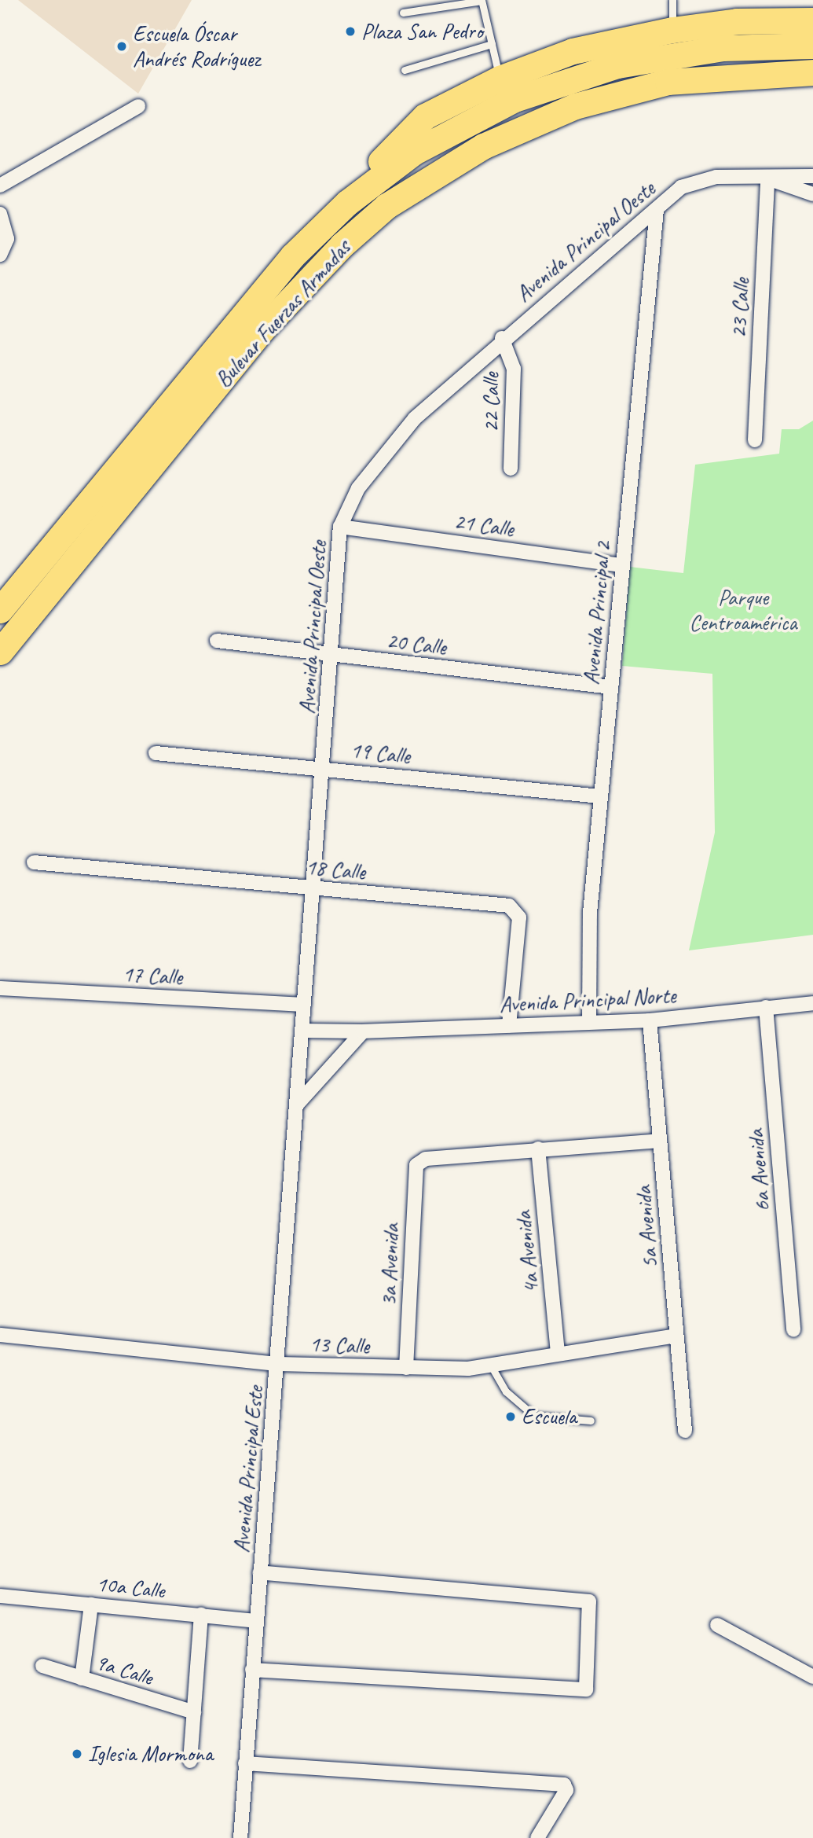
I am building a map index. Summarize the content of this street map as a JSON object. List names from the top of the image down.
{
  "streets": {
    "highway": ["Bulevar Fuerzas Armadas"],
    "street": [
      "Avenida Principal Oeste",
      "23 Calle",
      "22 Calle",
      "21 Calle",
      "Avenida Principal 2",
      "20 Calle",
      "19 Calle",
      "18 Calle",
      "17 Calle",
      "Avenida Principal Norte",
      "6a Avenida",
      "5a Avenida",
      "4a Avenida",
      "3a Avenida",
      "13 Calle",
      "Avenida Principal Este",
      "10a Calle",
      "9a Calle"
    ]
  },
  "crossings": [
    ["Avenida Principal Oeste", "23 Calle"],
    ["Avenida Principal Oeste", "22 Calle"],
    ["Avenida Principal Oeste", "21 Calle"],
    ["Avenida Principal Oeste", "Avenida Principal 2"],
    ["Avenida Principal Oeste", "20 Calle"],
    ["Avenida Principal Oeste", "19 Calle"],
    ["Avenida Principal Oeste", "18 Calle"],
    ["Avenida Principal Oeste", "17 Calle"],
    ["Avenida Principal Oeste", "Avenida Principal Norte"],
    ["Avenida Principal Oeste", "Avenida Principal Este"],
    ["21 Calle", "Avenida Principal 2"],
    ["Avenida Principal 2", "20 Calle"],
    ["Avenida Principal 2", "19 Calle"],
    ["Avenida Principal 2", "Avenida Principal Norte"],
    ["18 Calle", "Avenida Principal Norte"],
    ["Avenida Principal Norte", "6a Avenida"],
    ["Avenida Principal Norte", "5a Avenida"],
    ["5a Avenida", "13 Calle"],
    ["4a Avenida", "3a Avenida"],
    ["4a Avenida", "13 Calle"],
    ["3a Avenida", "13 Calle"],
    ["13 Calle", "Avenida Principal Este"],
    ["Avenida Principal Este", "10a Calle"]
  ],
  "parks": ["Parque Centroamérica"],
  "places": [
    "Plaza San Pedro",
    "Escuela Óscar Andrés Rodríguez",
    "Escuela",
    "Iglesia Mormona"
  ]
}
